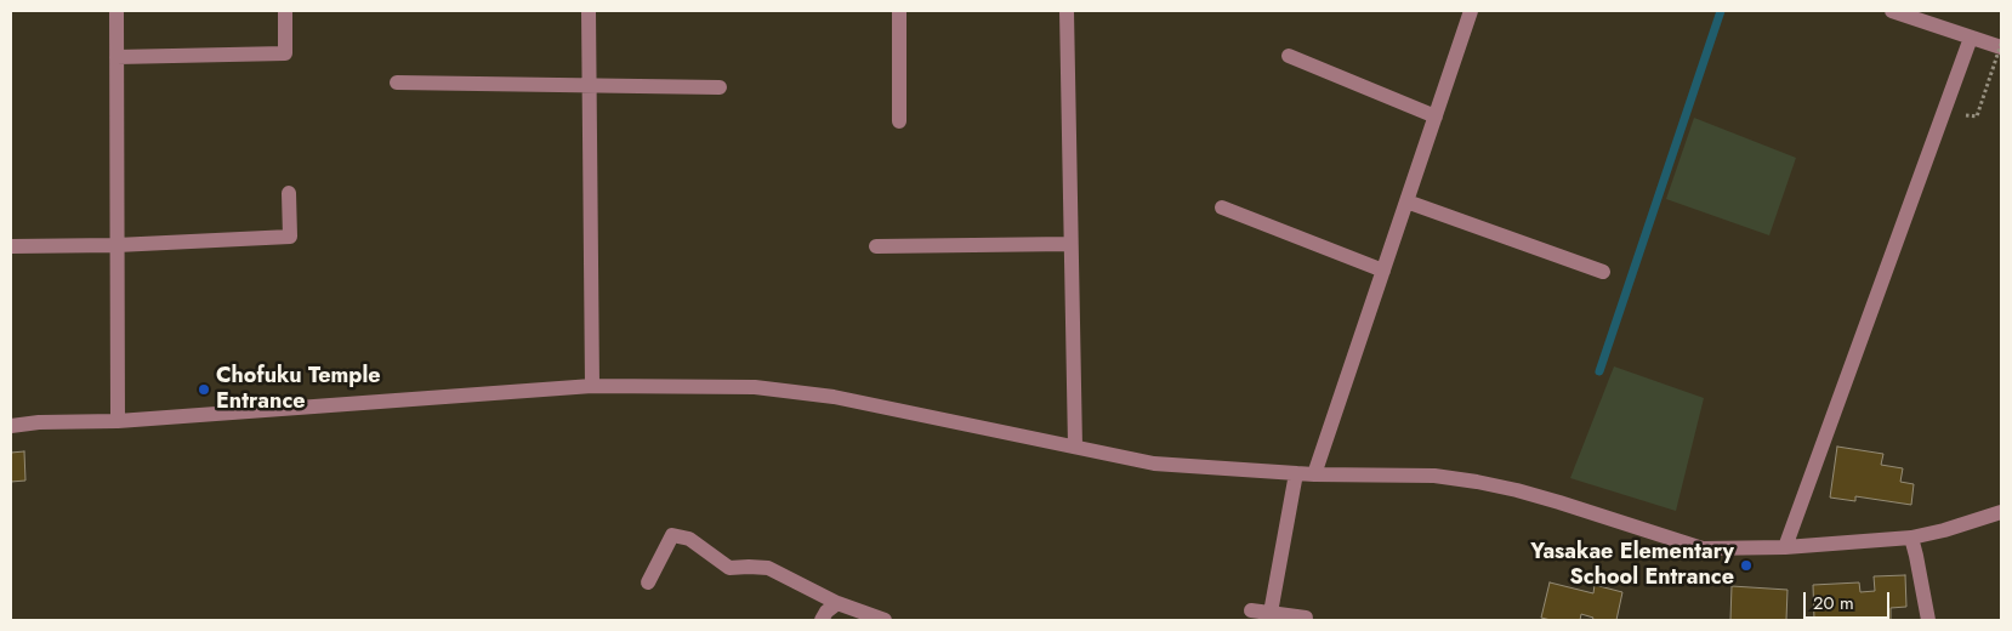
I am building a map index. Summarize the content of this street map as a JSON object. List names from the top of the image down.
{
  "places": ["Chofuku Temple Entrance", "Yasakae Elementary School Entrance"],
  "scale_bar": "20 m"
}
